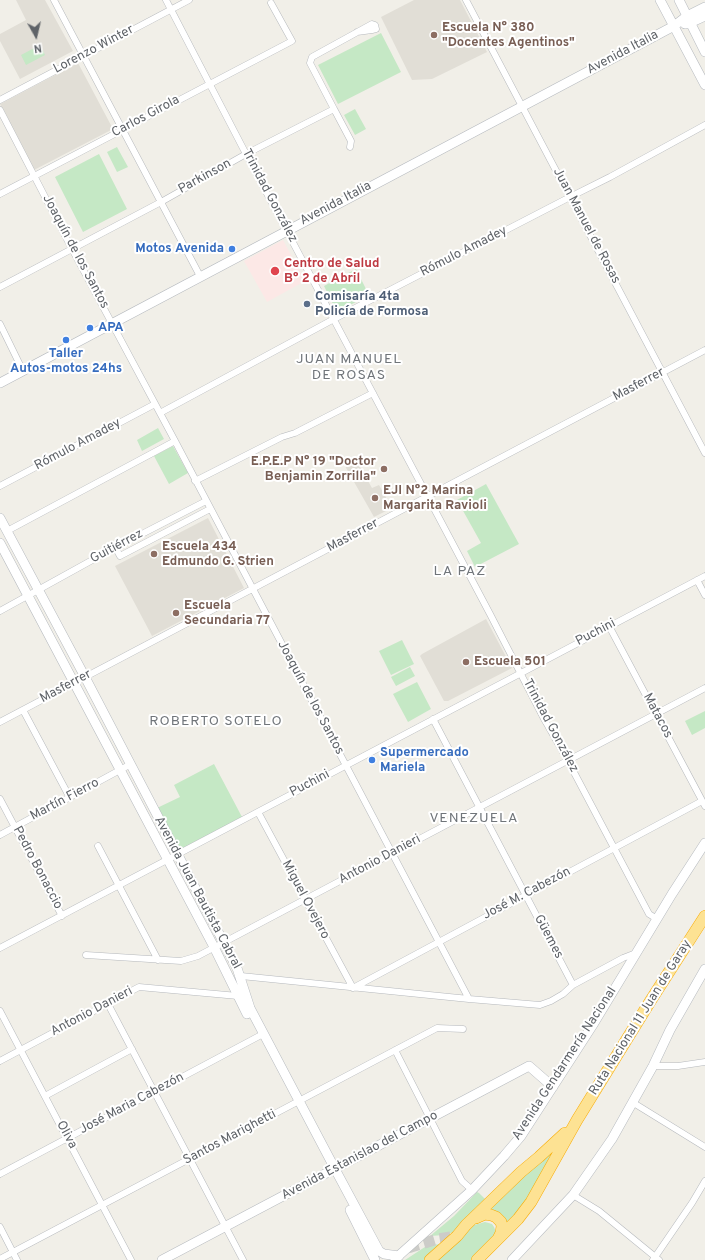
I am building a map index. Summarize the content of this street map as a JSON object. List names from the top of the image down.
{
  "streets": {
    "highway": ["Ruta Nacional 11 Juan de Garay"],
    "main road": [
      "Avenida Italia",
      "Avenida Juan Bautista Cabral",
      "Avenida Gendarmería Nacional",
      "Avenida Estanislao del Campo"
    ],
    "street": [
      "Lorenzo Winter",
      "Carlos Girola",
      "Parkinson",
      "Trinidad González",
      "Juan Manuel de Rosas",
      "Joaquín de los Santos",
      "Rómulo Amadey",
      "Masferrer",
      "Guitiérrez",
      "Puchini",
      "Matacos",
      "Martín Fierro",
      "Antonio Danieri",
      "Pedro Bonaccio",
      "José M. Cabezón",
      "Miguel Ovejero",
      "Güemes",
      "José Maria Cabezón",
      "Oliva",
      "Santos Marighetti"
    ]
  },
  "crossings": [
    ["Lorenzo Winter", "Trinidad González"],
    ["Avenida Italia", "Trinidad González"],
    ["Avenida Italia", "Juan Manuel de Rosas"],
    ["Avenida Italia", "Joaquín de los Santos"],
    ["Carlos Girola", "Trinidad González"],
    ["Carlos Girola", "Joaquín de los Santos"],
    ["Parkinson", "Trinidad González"],
    ["Parkinson", "Joaquín de los Santos"],
    ["Trinidad González", "Rómulo Amadey"],
    ["Trinidad González", "Masferrer"],
    ["Trinidad González", "Puchini"],
    ["Trinidad González", "Antonio Danieri"],
    ["Trinidad González", "José M. Cabezón"],
    ["Trinidad González", "Avenida Gendarmería Nacional"],
    ["Juan Manuel de Rosas", "Rómulo Amadey"],
    ["Juan Manuel de Rosas", "Masferrer"],
    ["Joaquín de los Santos", "Rómulo Amadey"],
    ["Joaquín de los Santos", "Masferrer"],
    ["Joaquín de los Santos", "Guitiérrez"],
    ["Joaquín de los Santos", "Puchini"],
    ["Joaquín de los Santos", "Antonio Danieri"],
    ["Joaquín de los Santos", "José M. Cabezón"],
    ["Masferrer", "Avenida Juan Bautista Cabral"],
    ["Guitiérrez", "Avenida Juan Bautista Cabral"],
    ["Puchini", "Matacos"],
    ["Puchini", "Pedro Bonaccio"],
    ["Puchini", "Avenida Juan Bautista Cabral"],
    ["Puchini", "Miguel Ovejero"],
    ["Puchini", "Güemes"],
    ["Matacos", "Antonio Danieri"],
    ["Matacos", "José M. Cabezón"],
    ["Martín Fierro", "Pedro Bonaccio"],
    ["Martín Fierro", "Avenida Juan Bautista Cabral"],
    ["Antonio Danieri", "Avenida Juan Bautista Cabral"],
    ["Antonio Danieri", "Miguel Ovejero"],
    ["Antonio Danieri", "Güemes"],
    ["Antonio Danieri", "Oliva"],
    ["Avenida Juan Bautista Cabral", "Avenida Gendarmería Nacional"],
    ["Avenida Juan Bautista Cabral", "José Maria Cabezón"],
    ["Avenida Juan Bautista Cabral", "Santos Marighetti"],
    ["Avenida Juan Bautista Cabral", "Avenida Estanislao del Campo"],
    ["José M. Cabezón", "Miguel Ovejero"],
    ["José M. Cabezón", "Güemes"],
    ["Avenida Gendarmería Nacional", "Avenida Estanislao del Campo"],
    ["José Maria Cabezón", "Oliva"],
    ["Oliva", "Santos Marighetti"]
  ],
  "districts": [
    "JUAN MANUEL DE ROSAS",
    "LA PAZ",
    "ROBERTO SOTELO",
    "VENEZUELA"
  ],
  "places": [
    "Escuela N° 380 \"Docentes Agentinos\"",
    "Motos Avenida",
    "Centro de Salud B° 2 de Abril",
    "Comisaría 4ta Policía de Formosa",
    "APA",
    "Taller Autos-motos 24hs",
    "E.P.E.P N° 19 \"Doctor Benjamin Zorrilla\"",
    "EJI N°2 Marina Margarita Ravioli",
    "Escuela 434 Edmundo G. Strien",
    "Escuela Secundaria 77",
    "Escuela 501",
    "Supermercado Mariela"
  ],
  "north": "bottom"
}
